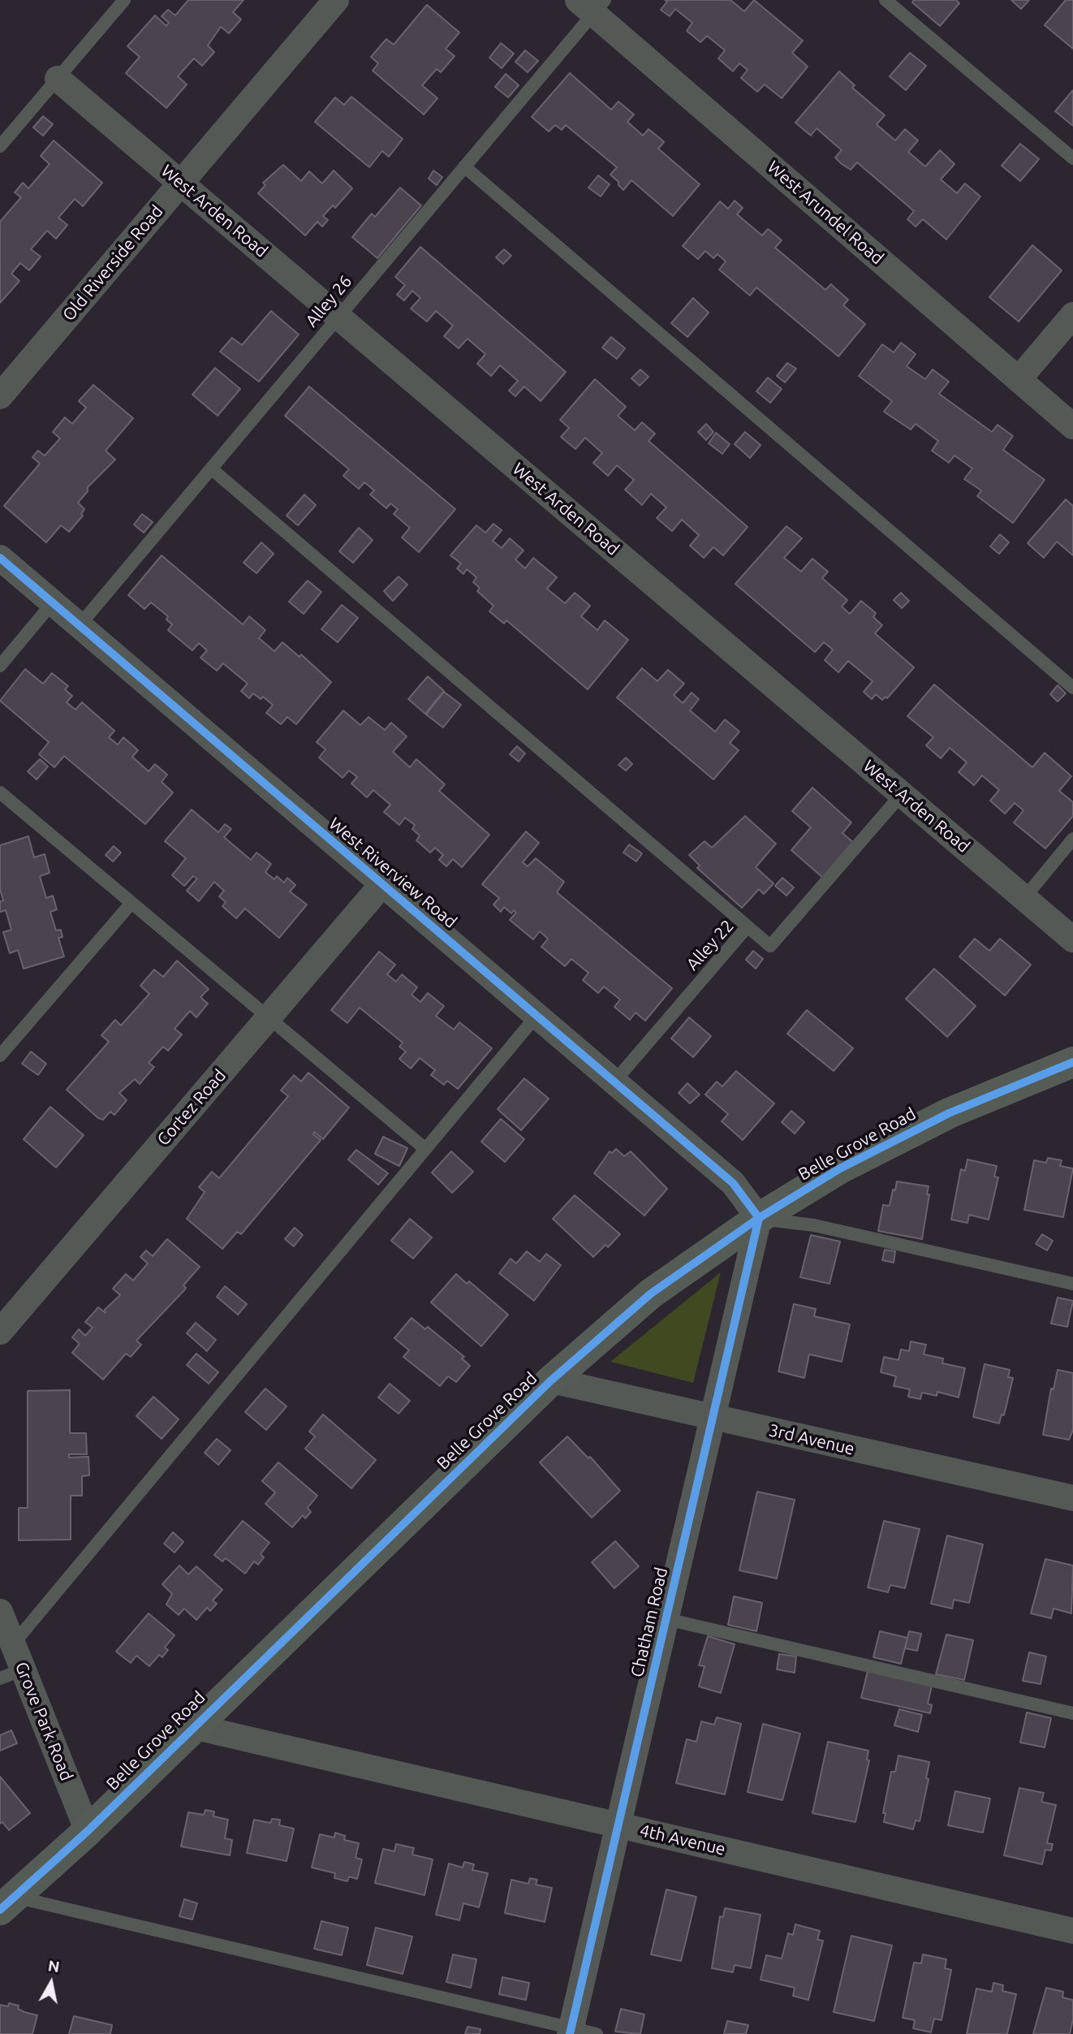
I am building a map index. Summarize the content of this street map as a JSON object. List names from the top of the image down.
{
  "streets": {
    "main road": ["Belle Grove Road"],
    "street": [
      "West Arden Road",
      "West Arundel Road",
      "Old Riverside Road",
      "West Riverview Road",
      "Cortez Road",
      "3rd Avenue",
      "Chatham Road",
      "Grove Park Road",
      "4th Avenue"
    ],
    "lane": ["Alley 26", "Alley 22"]
  },
  "crossings": [
    ["West Arden Road", "Old Riverside Road"],
    ["West Arden Road", "Alley 26"],
    ["West Arden Road", "Alley 22"],
    ["West Arundel Road", "Alley 26"],
    ["Alley 26", "West Riverview Road"],
    ["West Riverview Road", "Alley 22"],
    ["West Riverview Road", "Cortez Road"],
    ["West Riverview Road", "Belle Grove Road"],
    ["West Riverview Road", "Chatham Road"],
    ["Belle Grove Road", "3rd Avenue"],
    ["Belle Grove Road", "Chatham Road"],
    ["Belle Grove Road", "Grove Park Road"],
    ["Belle Grove Road", "4th Avenue"],
    ["3rd Avenue", "Chatham Road"],
    ["Chatham Road", "4th Avenue"]
  ],
  "north": "top"
}
